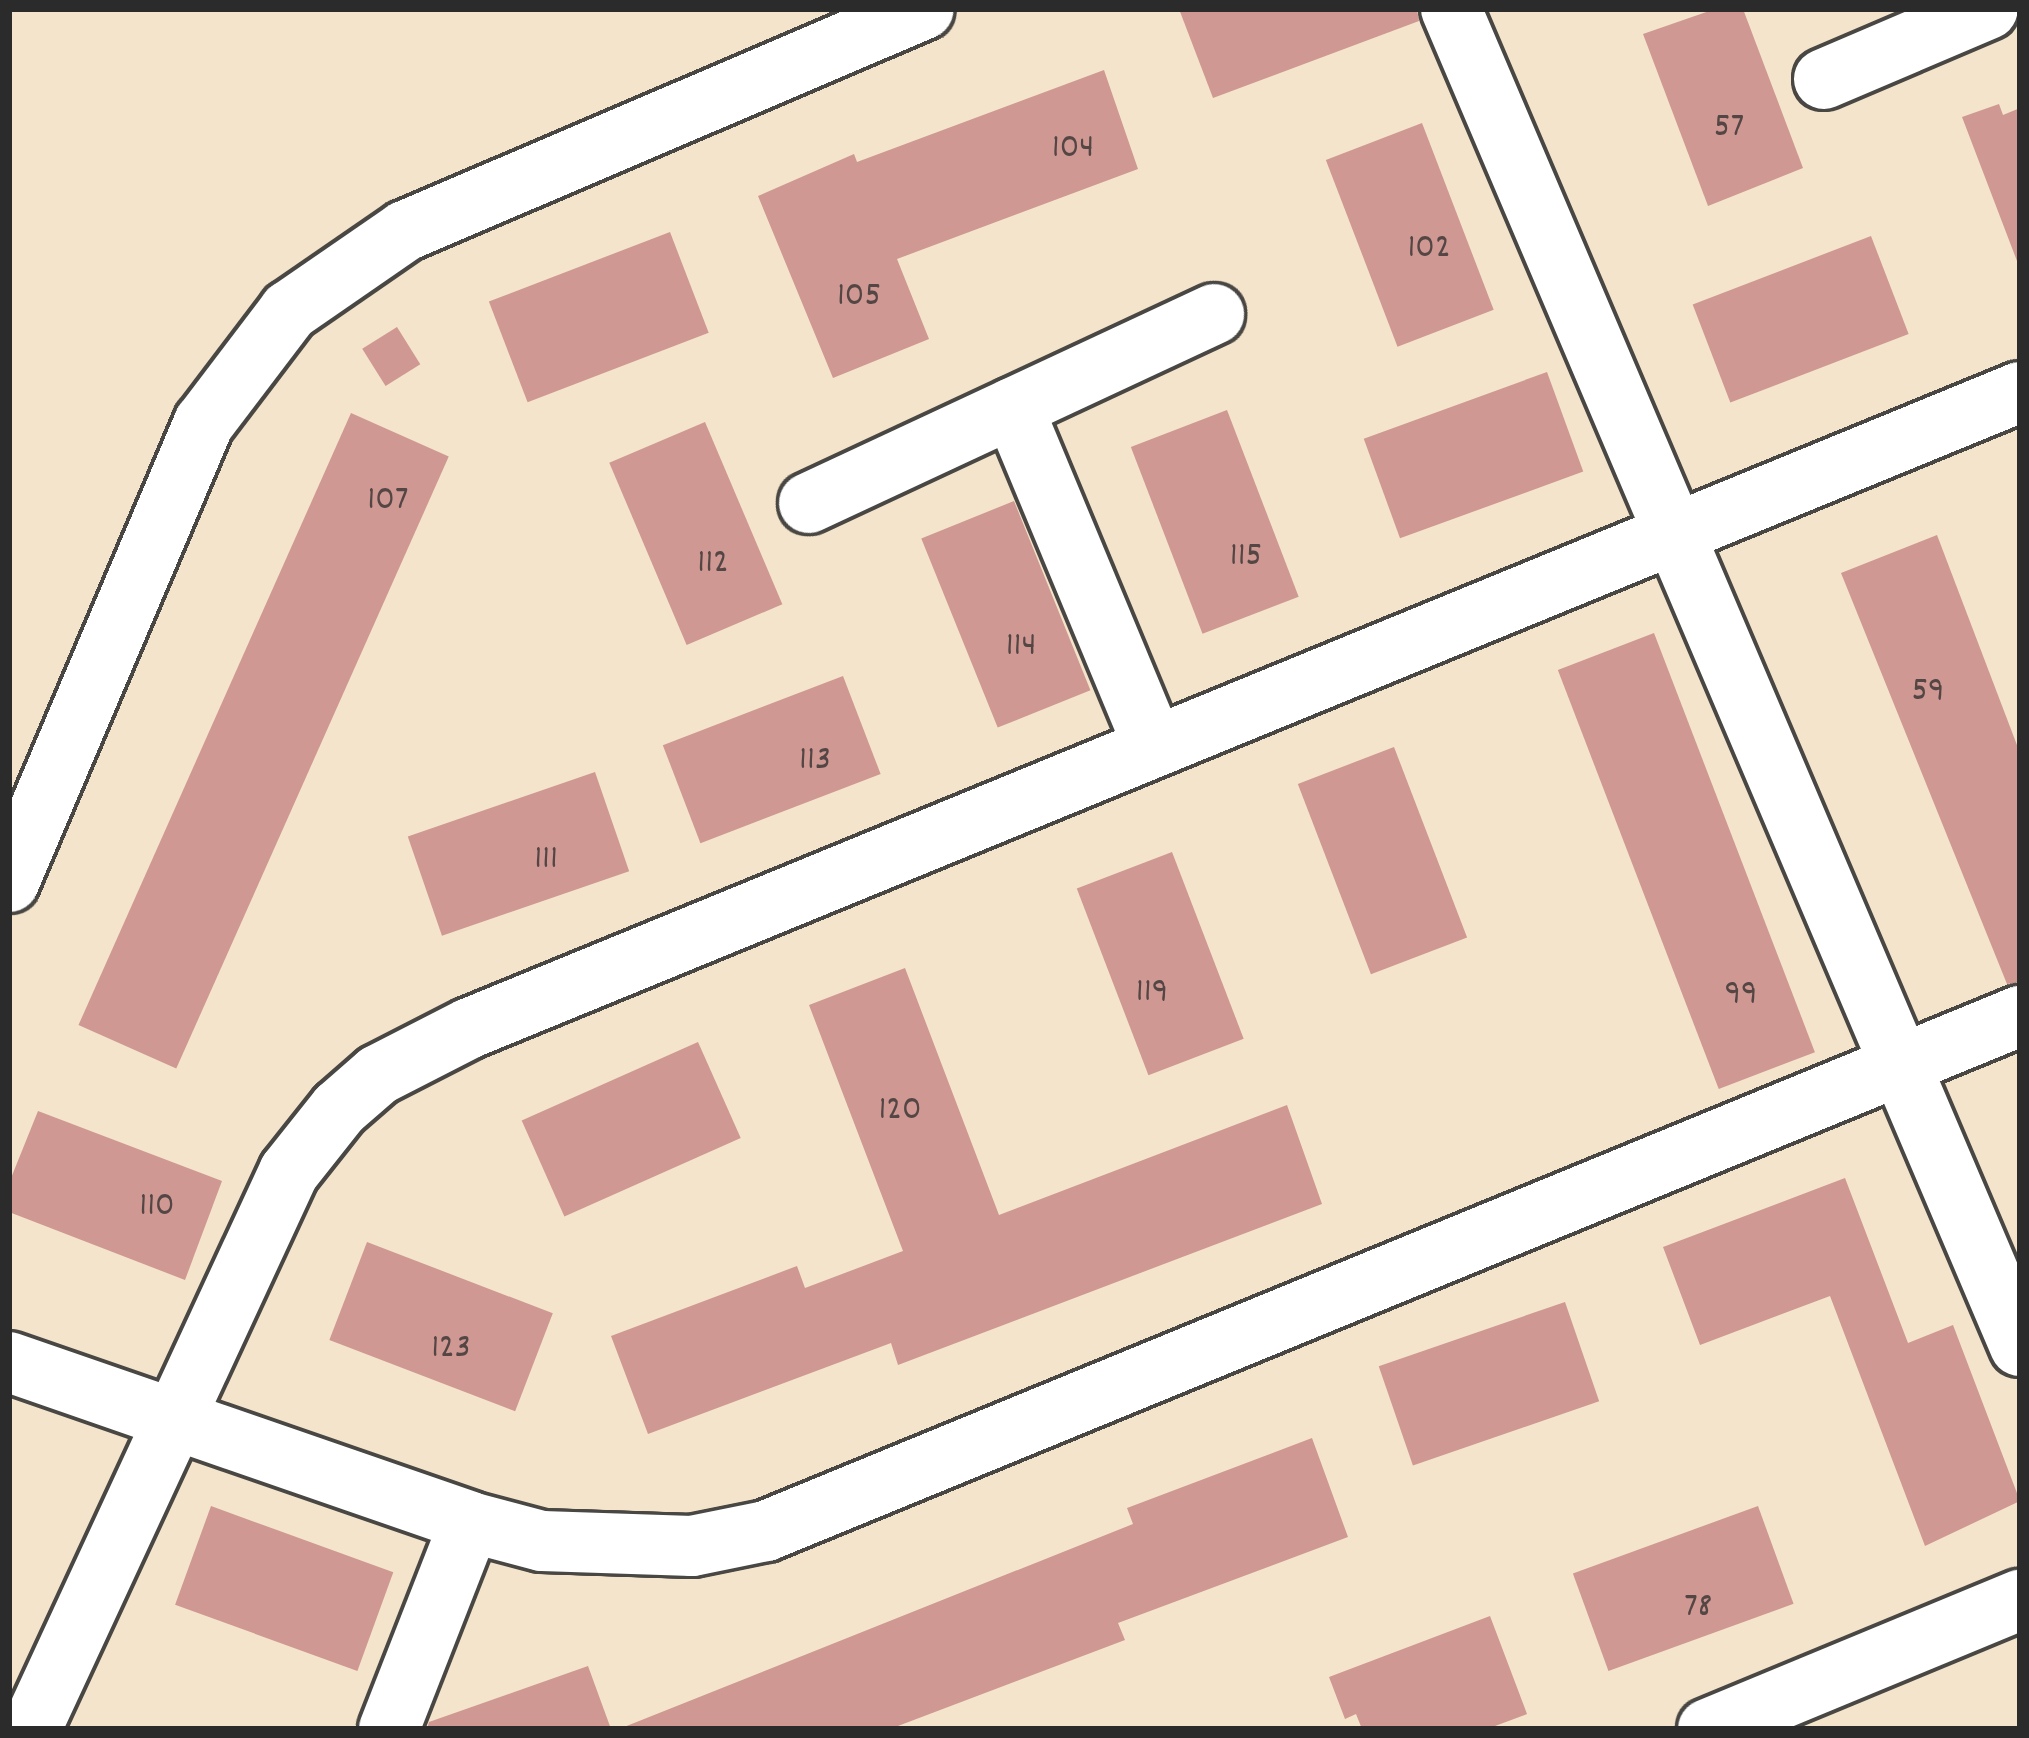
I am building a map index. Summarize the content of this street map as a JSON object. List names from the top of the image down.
{
  "house_numbers": [
    "57",
    "104",
    "102",
    "105",
    "107",
    "115",
    "112",
    "114",
    "59",
    "113",
    "111",
    "119",
    "99",
    "120",
    "110",
    "123",
    "78"
  ]
}
